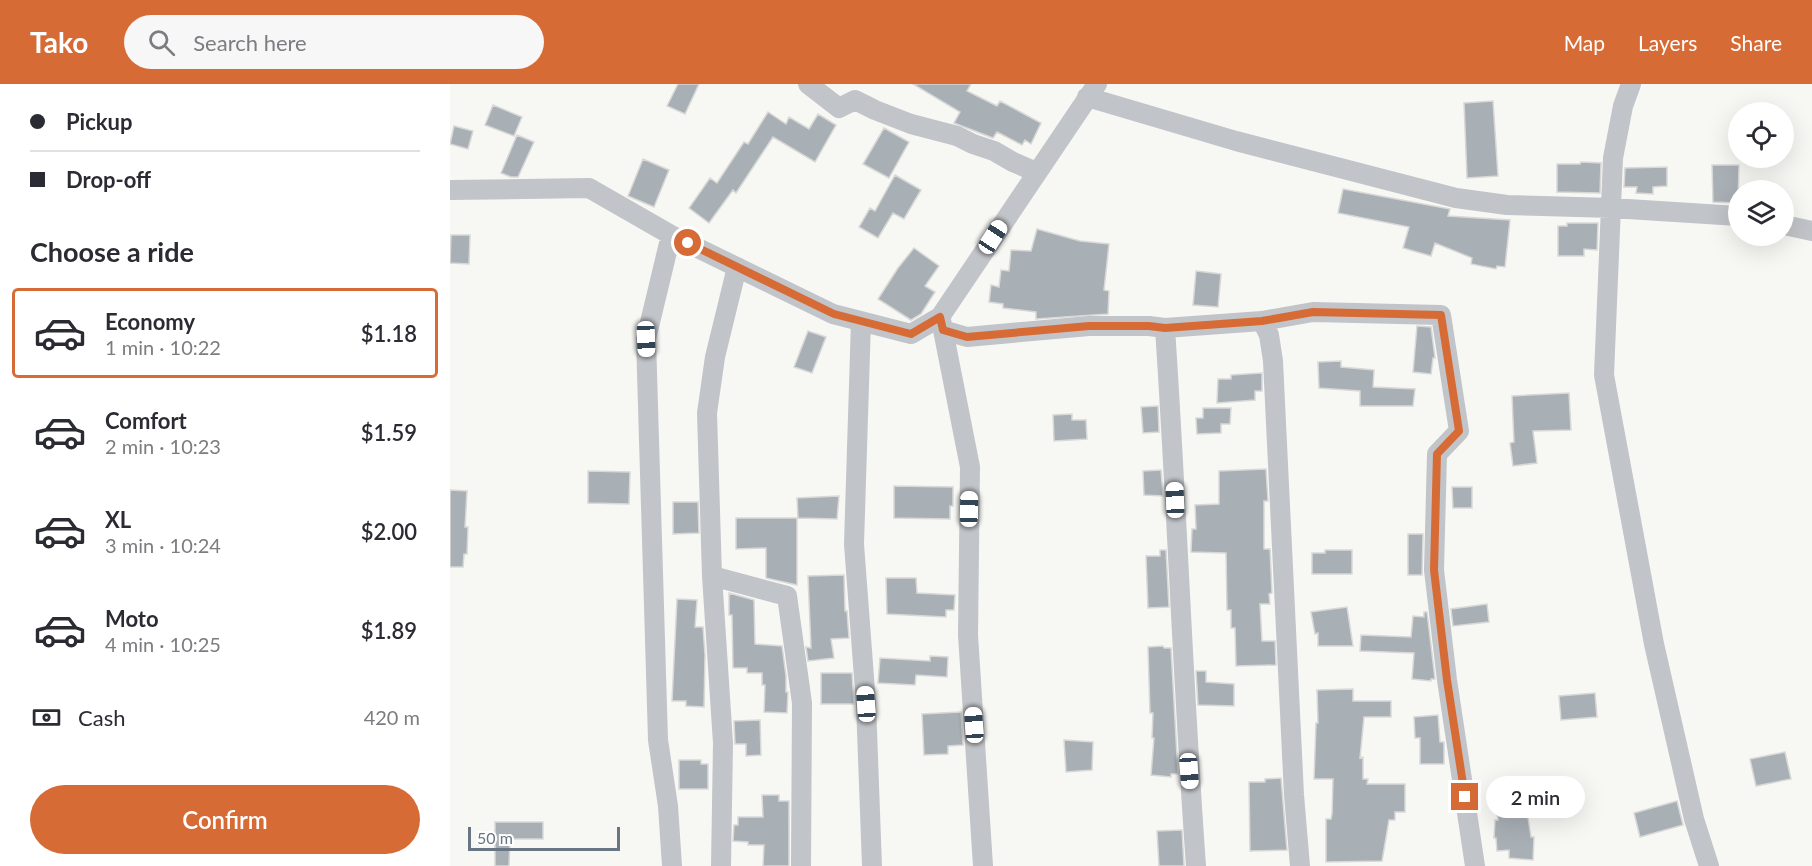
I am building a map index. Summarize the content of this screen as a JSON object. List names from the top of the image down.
{
  "scale_bar": "50 m",
  "page": {
    "header": "Tako",
    "search": "Search here",
    "nav": ["Map", "Layers", "Share"],
    "banner": ["Pickup", "Drop-off"],
    "heading": "Choose a ride",
    "list": [
      {
        "name": "Economy",
        "note": "1 min · 10:22",
        "value": "$1.18"
      },
      {
        "name": "Comfort",
        "note": "2 min · 10:23",
        "value": "$1.59"
      },
      {
        "name": "XL",
        "note": "3 min · 10:24",
        "value": "$2.00"
      },
      {
        "name": "Moto",
        "note": "4 min · 10:25",
        "value": "$1.89"
      }
    ],
    "pay": ["Cash", "420 m"],
    "buttons": "Confirm",
    "bubble": "2 min",
    "scale": "50 m"
  }
}
